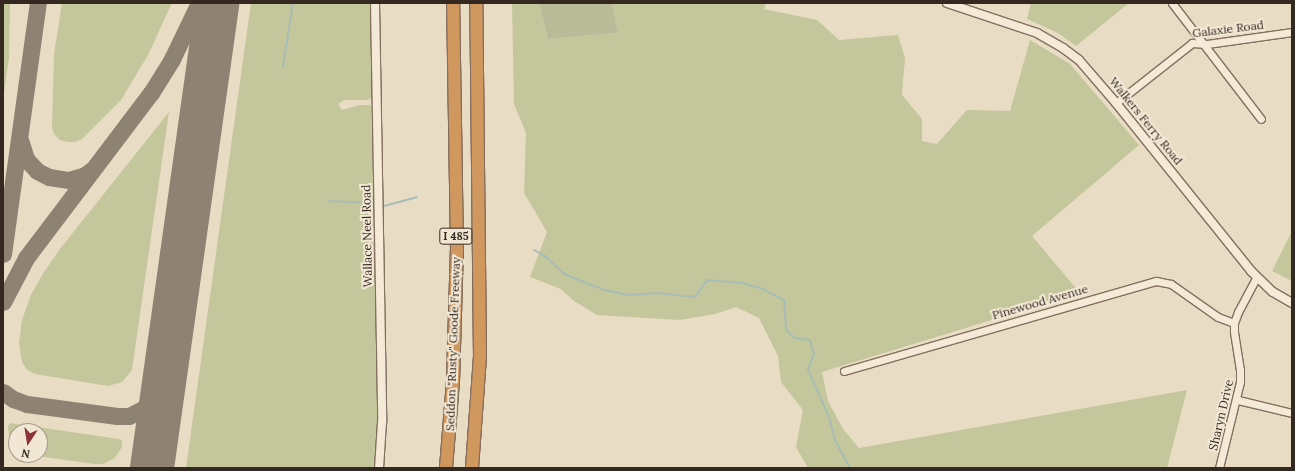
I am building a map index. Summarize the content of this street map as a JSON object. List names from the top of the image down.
{
  "streets": {
    "highway": ["I 485", "Seddon \"Rusty\" Goode Freeway"],
    "street": [
      "Galaxie Road",
      "Walkers Ferry Road",
      "Wallace Neel Road",
      "Pinewood Avenue",
      "Sharyn Drive"
    ]
  },
  "crossings": [
    ["Galaxie Road", "Walkers Ferry Road"],
    ["Walkers Ferry Road", "Sharyn Drive"],
    ["Pinewood Avenue", "Sharyn Drive"]
  ],
  "north": "bottom"
}
